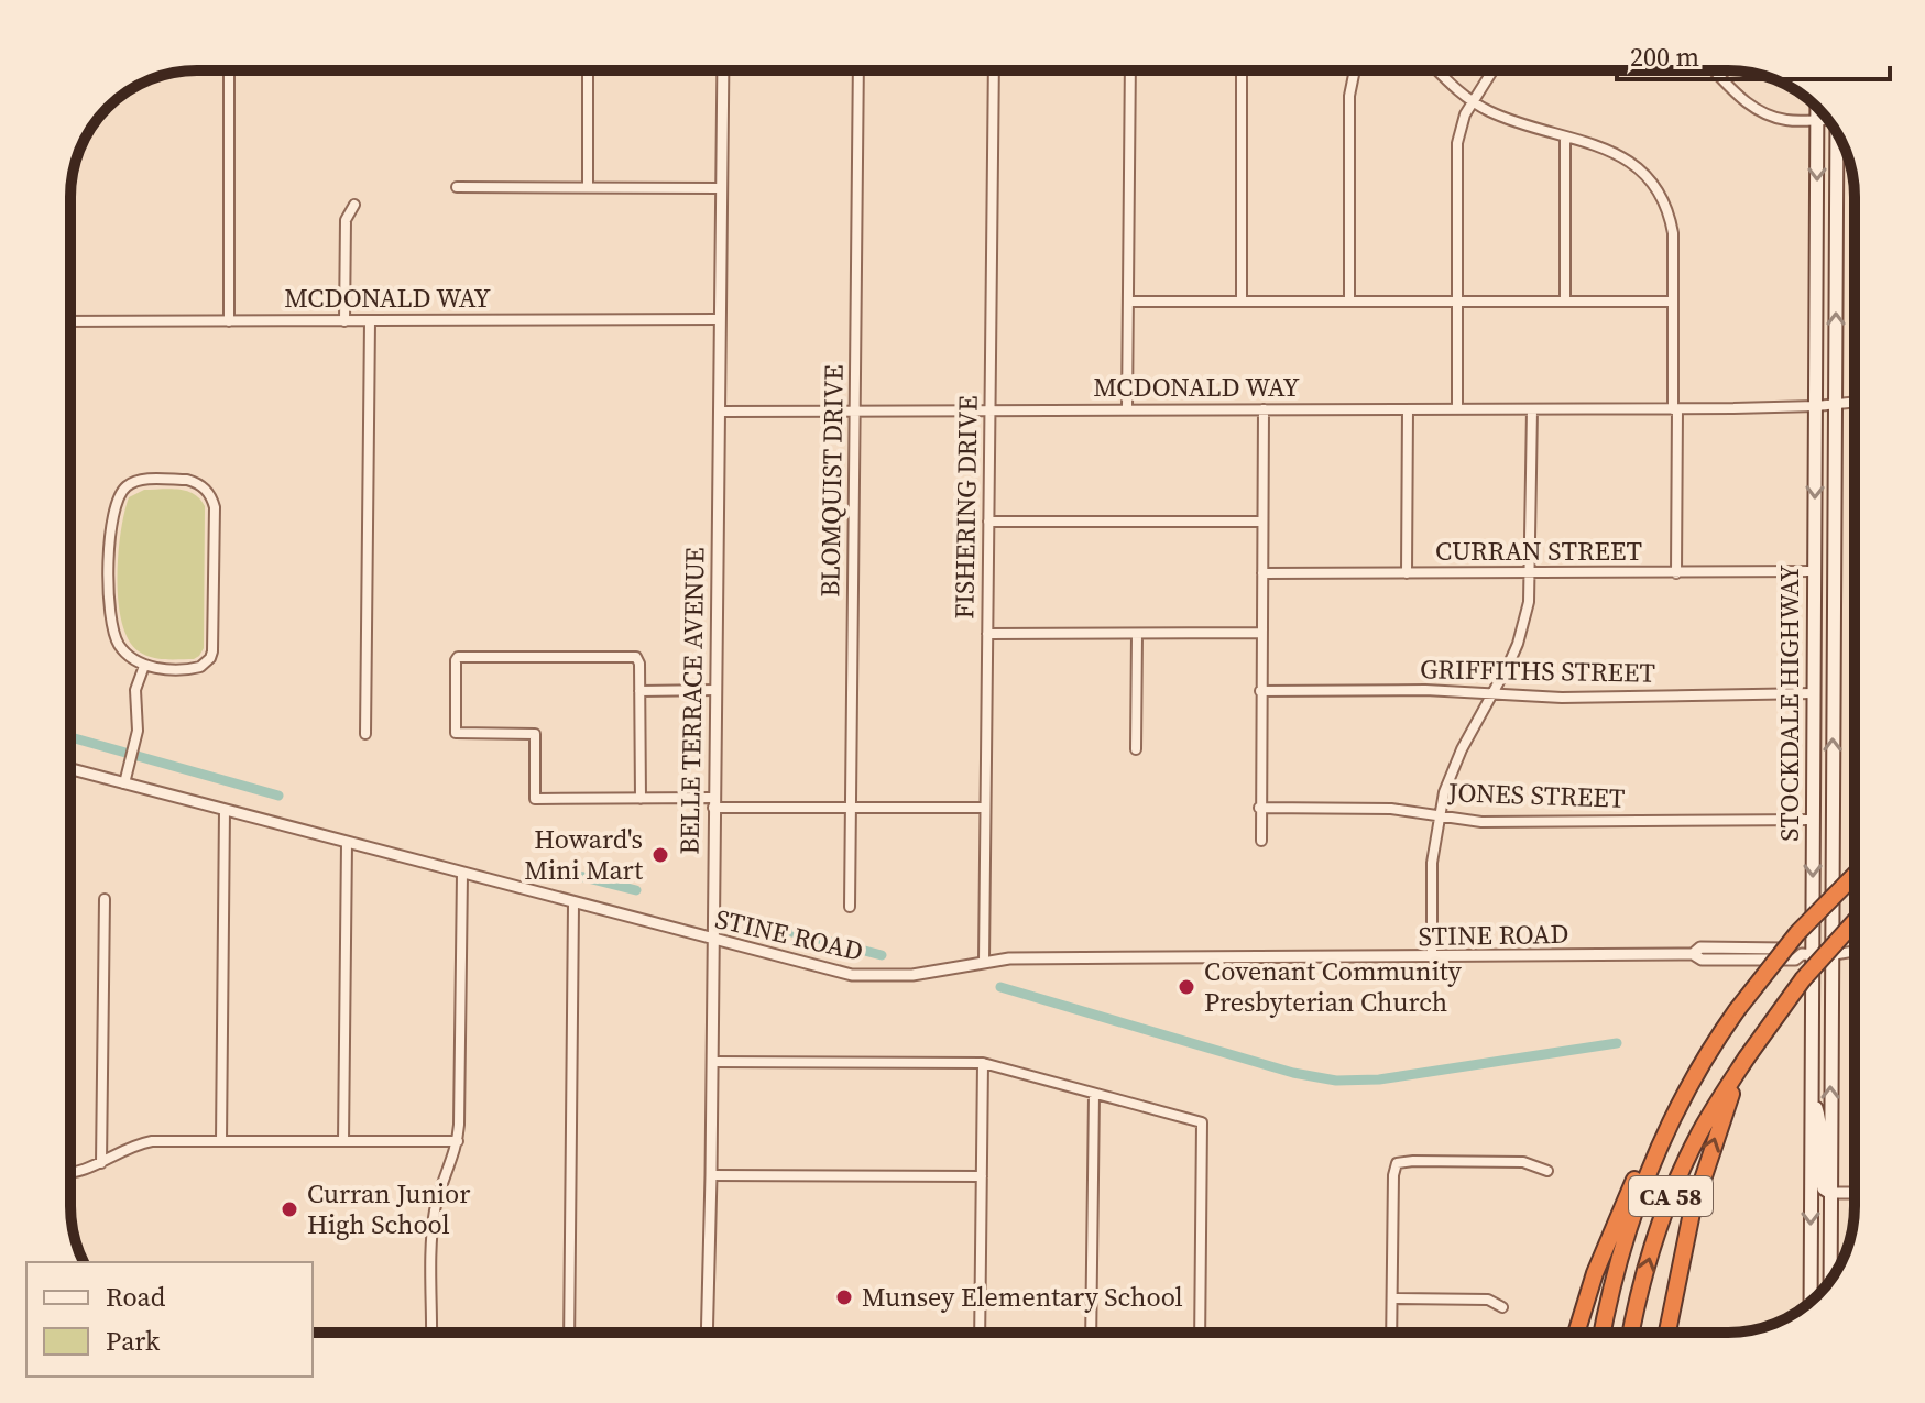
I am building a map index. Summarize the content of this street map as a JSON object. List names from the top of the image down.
{
  "streets": {
    "highway": ["CA 58"],
    "main road": ["STOCKDALE HIGHWAY"],
    "street": [
      "MCDONALD WAY",
      "BLOMQUIST DRIVE",
      "FISHERING DRIVE",
      "CURRAN STREET",
      "GRIFFITHS STREET",
      "BELLE TERRACE AVENUE",
      "JONES STREET",
      "STINE ROAD"
    ]
  },
  "crossings": [
    ["MCDONALD WAY", "BLOMQUIST DRIVE"],
    ["MCDONALD WAY", "FISHERING DRIVE"],
    ["MCDONALD WAY", "BELLE TERRACE AVENUE"],
    ["MCDONALD WAY", "STOCKDALE HIGHWAY"],
    ["FISHERING DRIVE", "STINE ROAD"],
    ["CURRAN STREET", "STOCKDALE HIGHWAY"],
    ["GRIFFITHS STREET", "STOCKDALE HIGHWAY"],
    ["BELLE TERRACE AVENUE", "STINE ROAD"],
    ["STOCKDALE HIGHWAY", "JONES STREET"],
    ["STOCKDALE HIGHWAY", "STINE ROAD"]
  ],
  "places": [
    "Howard's Mini Mart",
    "Covenant Community Presbyterian Church",
    "Curran Junior High School",
    "Munsey Elementary School"
  ],
  "legend": ["Road", "Park"],
  "scale_bar": "200 m"
}
